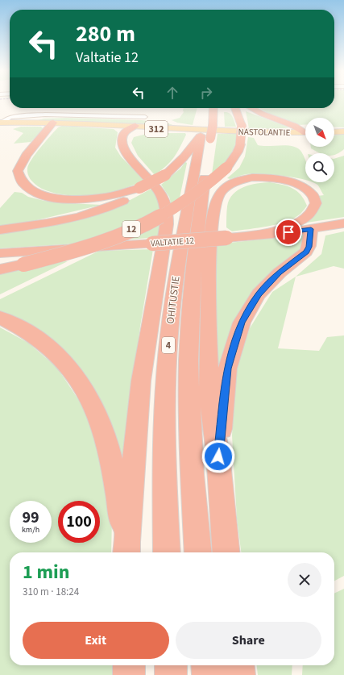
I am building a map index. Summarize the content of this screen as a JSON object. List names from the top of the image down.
{
  "streets": {
    "highway": [
      "12",
      "VALTATIE 12",
      "OHITUSTIE",
      "4"
    ],
    "main road": ["312", "NASTOLANTIE"]
  },
  "crossings": [
    ["NASTOLANTIE", "OHITUSTIE"]
  ],
  "north": "bottom right",
  "page": {
    "turn": ["280 m", "Valtatie 12"],
    "speed": "99 km/h",
    "limit": "100",
    "heading": ["1 min", "310 m · 18:24"],
    "buttons": ["Exit", "Share"]
  }
}
